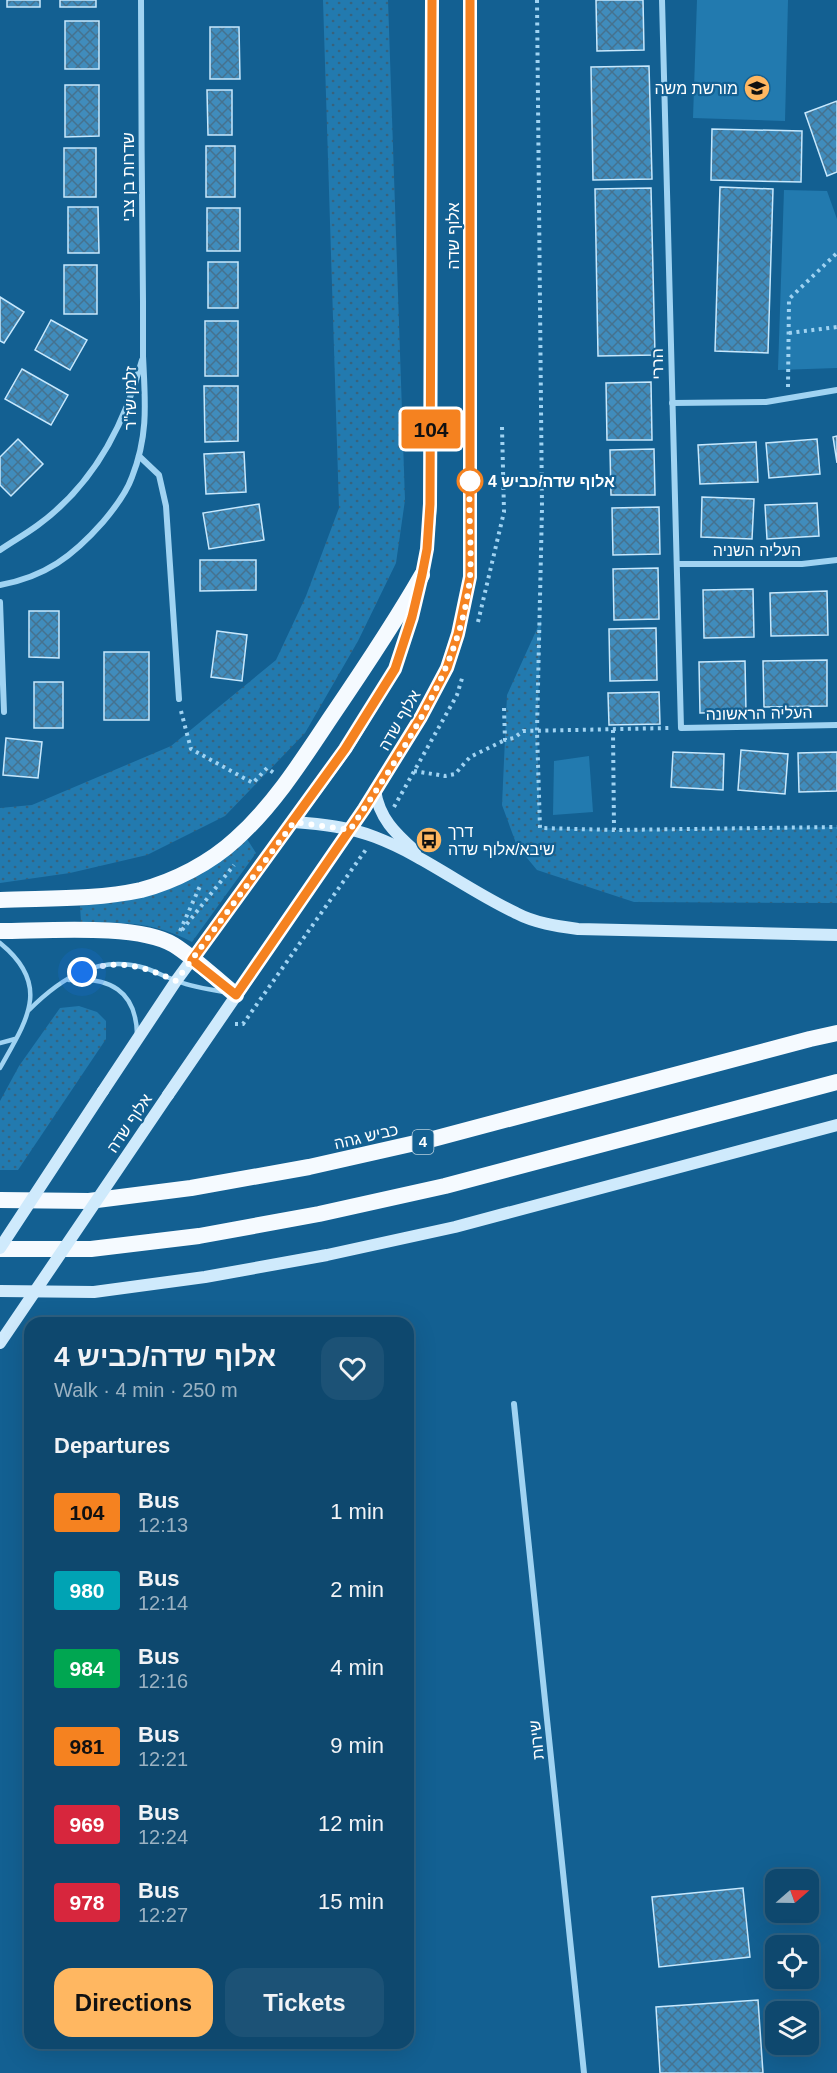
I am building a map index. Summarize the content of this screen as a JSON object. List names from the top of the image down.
{
  "streets": {
    "highway": ["כביש גהה", "4"],
    "main road": ["אלוף שדה"],
    "street": [
      "שדרות בן צבי",
      "הררי",
      "זלמן שז\"ר",
      "העליה השניה",
      "העליה הראשונה",
      "שירות"
    ]
  },
  "crossings": [
    ["שדרות בן צבי", "זלמן שז\"ר"],
    ["הררי", "העליה השניה"],
    ["הררי", "העליה הראשונה"]
  ],
  "places": {
    "school or university": ["מורשת משה"],
    "other": ["אלוף שדה/כביש 4"],
    "bus stop": ["דרך שיבא/אלוף שדה"]
  },
  "lines": ["bus line 104"],
  "north": "right",
  "page": {
    "on_map": "104",
    "heading": [
      ["אלוף שדה/כביש 4", "Walk · 4 min · 250 m"],
      "Departures"
    ],
    "list": [
      {
        "mark": "104",
        "name": "Bus",
        "note": "12:13",
        "value": "1 min"
      },
      {
        "mark": "980",
        "name": "Bus",
        "note": "12:14",
        "value": "2 min"
      },
      {
        "mark": "984",
        "name": "Bus",
        "note": "12:16",
        "value": "4 min"
      },
      {
        "mark": "981",
        "name": "Bus",
        "note": "12:21",
        "value": "9 min"
      },
      {
        "mark": "969",
        "name": "Bus",
        "note": "12:24",
        "value": "12 min"
      },
      {
        "mark": "978",
        "name": "Bus",
        "note": "12:27",
        "value": "15 min"
      }
    ],
    "buttons": ["Directions", "Tickets"]
  }
}
